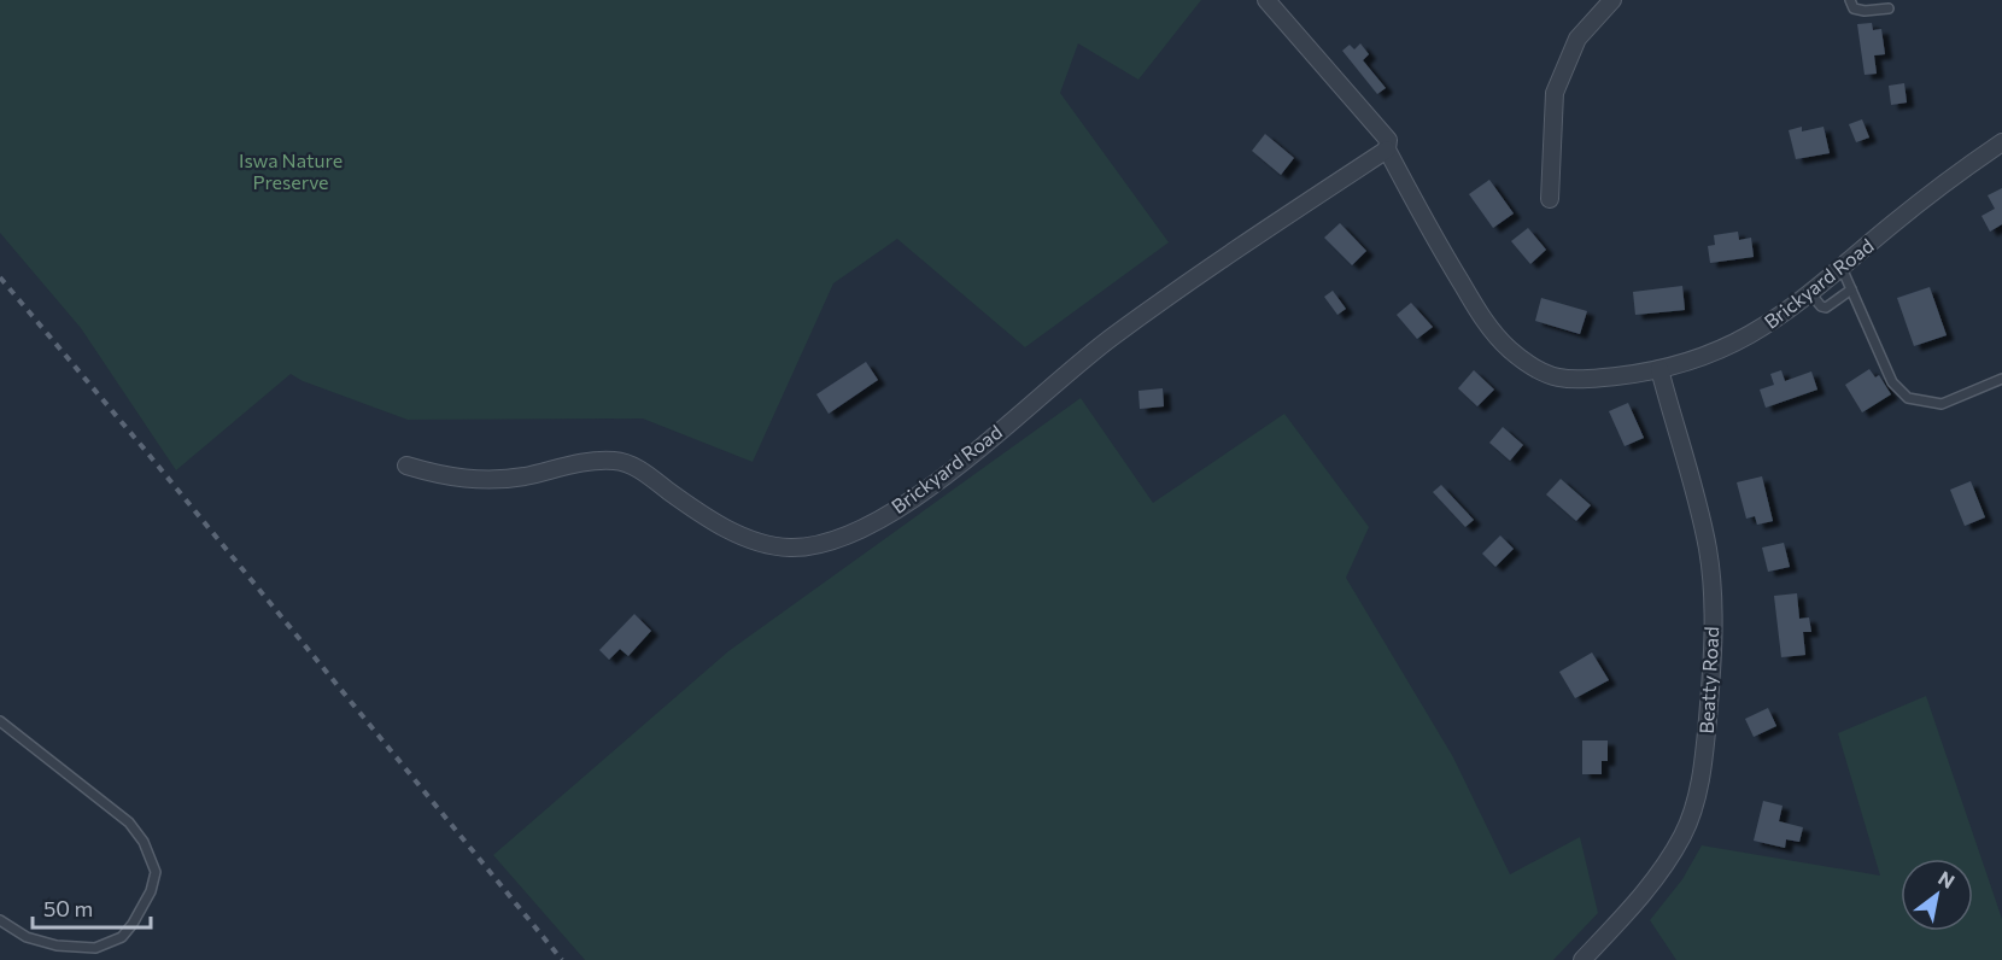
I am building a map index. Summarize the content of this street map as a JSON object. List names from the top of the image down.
{
  "streets": {
    "street": ["Brickyard Road", "Beatty Road"]
  },
  "crossings": [
    ["Brickyard Road", "Beatty Road"]
  ],
  "parks": ["Iswa Nature Preserve"],
  "scale_bar": "50 m",
  "north": "top right"
}
